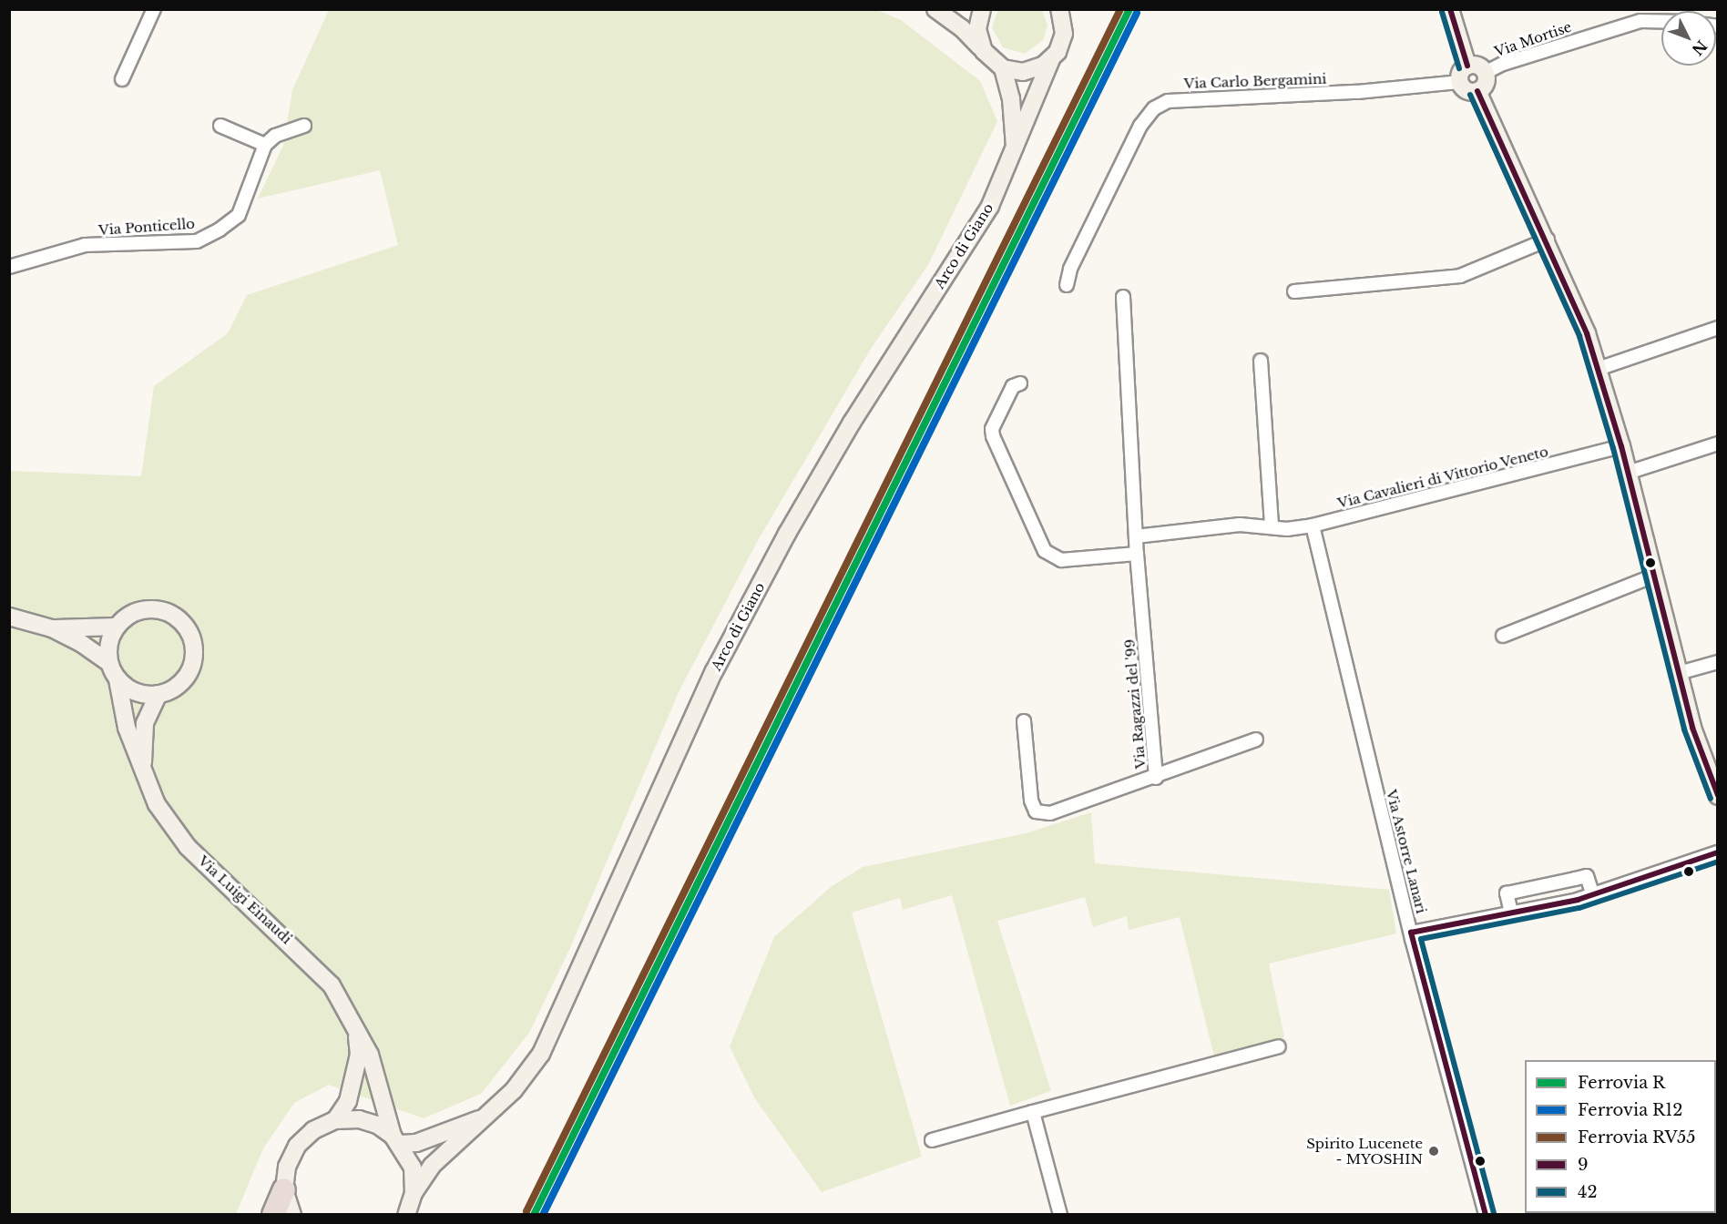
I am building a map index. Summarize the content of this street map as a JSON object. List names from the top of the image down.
{
  "streets": {
    "street": [
      "Via Mortise",
      "Via Carlo Bergamini",
      "Via Ponticello",
      "Arco di Giano",
      "Via Cavalieri di Vittorio Veneto",
      "Via Ragazzi del '99",
      "Via Astorre Lanari",
      "Via Luigi Einaudi"
    ]
  },
  "crossings": [
    ["Via Mortise", "Via Carlo Bergamini"],
    ["Arco di Giano", "Via Luigi Einaudi"],
    ["Via Cavalieri di Vittorio Veneto", "Via Ragazzi del '99"],
    ["Via Cavalieri di Vittorio Veneto", "Via Astorre Lanari"]
  ],
  "places": ["Spirito Lucenete - MYOSHIN"],
  "lines": [
    "rail line R",
    "rail line RV55",
    "transit line 9",
    "transit line 42",
    "rail line R12"
  ],
  "legend": [
    "Ferrovia R",
    "Ferrovia R12",
    "Ferrovia RV55",
    "9",
    "42"
  ],
  "north": "bottom right"
}
